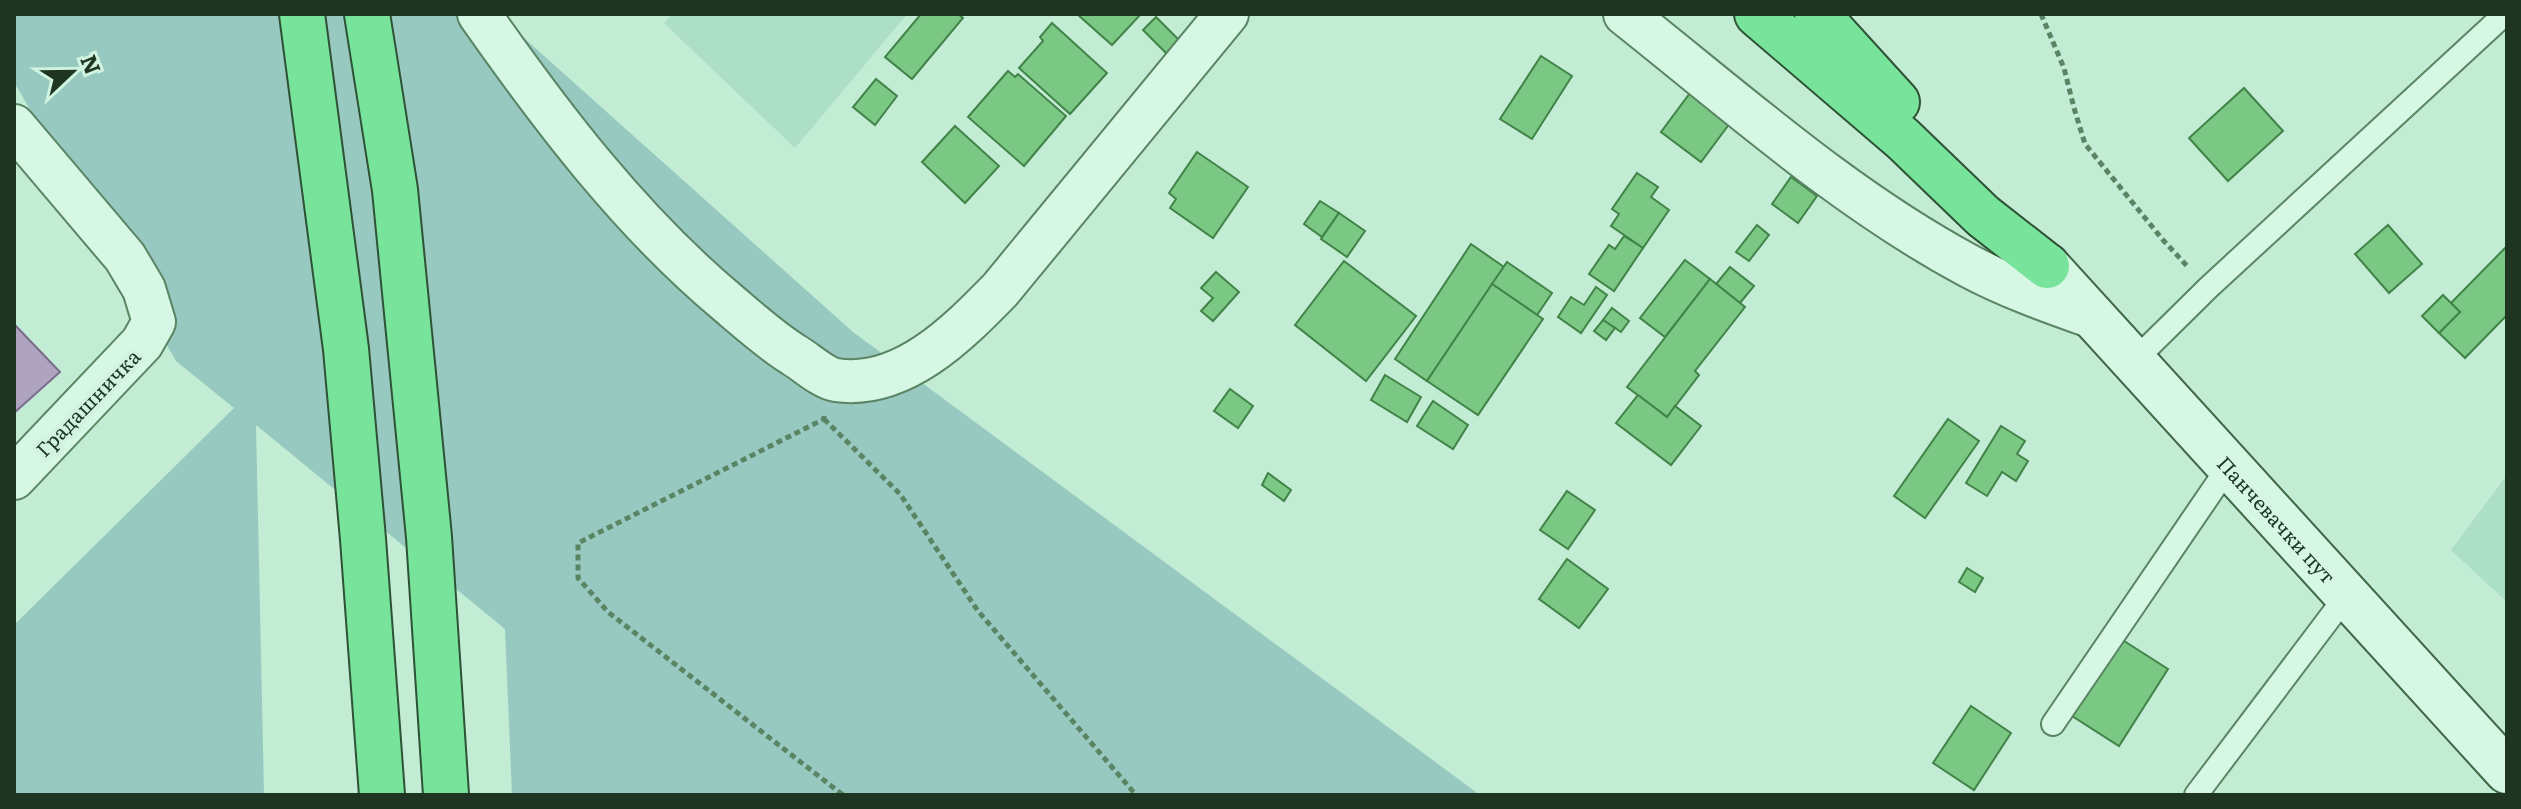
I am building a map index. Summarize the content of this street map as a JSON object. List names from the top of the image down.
{
  "streets": {
    "main road": ["Панчевачки пут"],
    "street": ["Градашничка"]
  },
  "north": "right"
}
